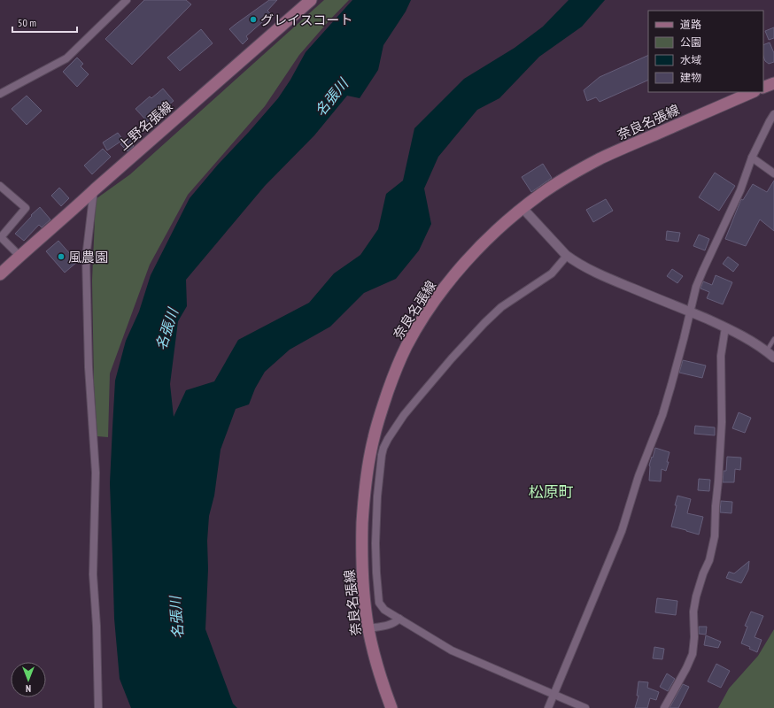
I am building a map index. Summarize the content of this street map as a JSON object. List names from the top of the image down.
{
  "streets": {
    "main road": ["奈良名張線", "上野名張線"]
  },
  "districts": ["松原町"],
  "water": ["名張川"],
  "places": ["グレイスコート", "風農園"],
  "legend": [
    "道路",
    "公園",
    "水域",
    "建物"
  ],
  "scale_bar": "50 m",
  "north": "bottom"
}
